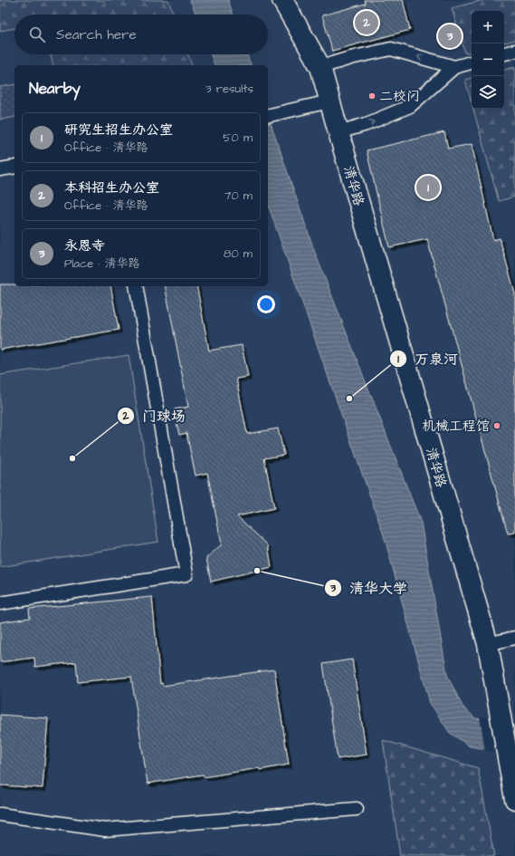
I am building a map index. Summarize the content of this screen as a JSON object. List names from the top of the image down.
{
  "streets": {
    "street": ["清华路"]
  },
  "places": [
    "二校门",
    "万泉河",
    "机械工程馆",
    "门球场",
    "清华大学"
  ],
  "page": {
    "pins": ["2", "3", "1"],
    "map_buttons": ["+", "−"],
    "search": "Search here",
    "heading": ["Nearby", "3 results"],
    "list": [
      {
        "mark": "1",
        "name": "研究生招生办公室",
        "note": "Office · 清华路",
        "value": "50 m"
      },
      {
        "mark": "2",
        "name": "本科招生办公室",
        "note": "Office · 清华路",
        "value": "70 m"
      },
      {
        "mark": "3",
        "name": "永恩寺",
        "note": "Place · 清华路",
        "value": "80 m"
      }
    ]
  }
}
